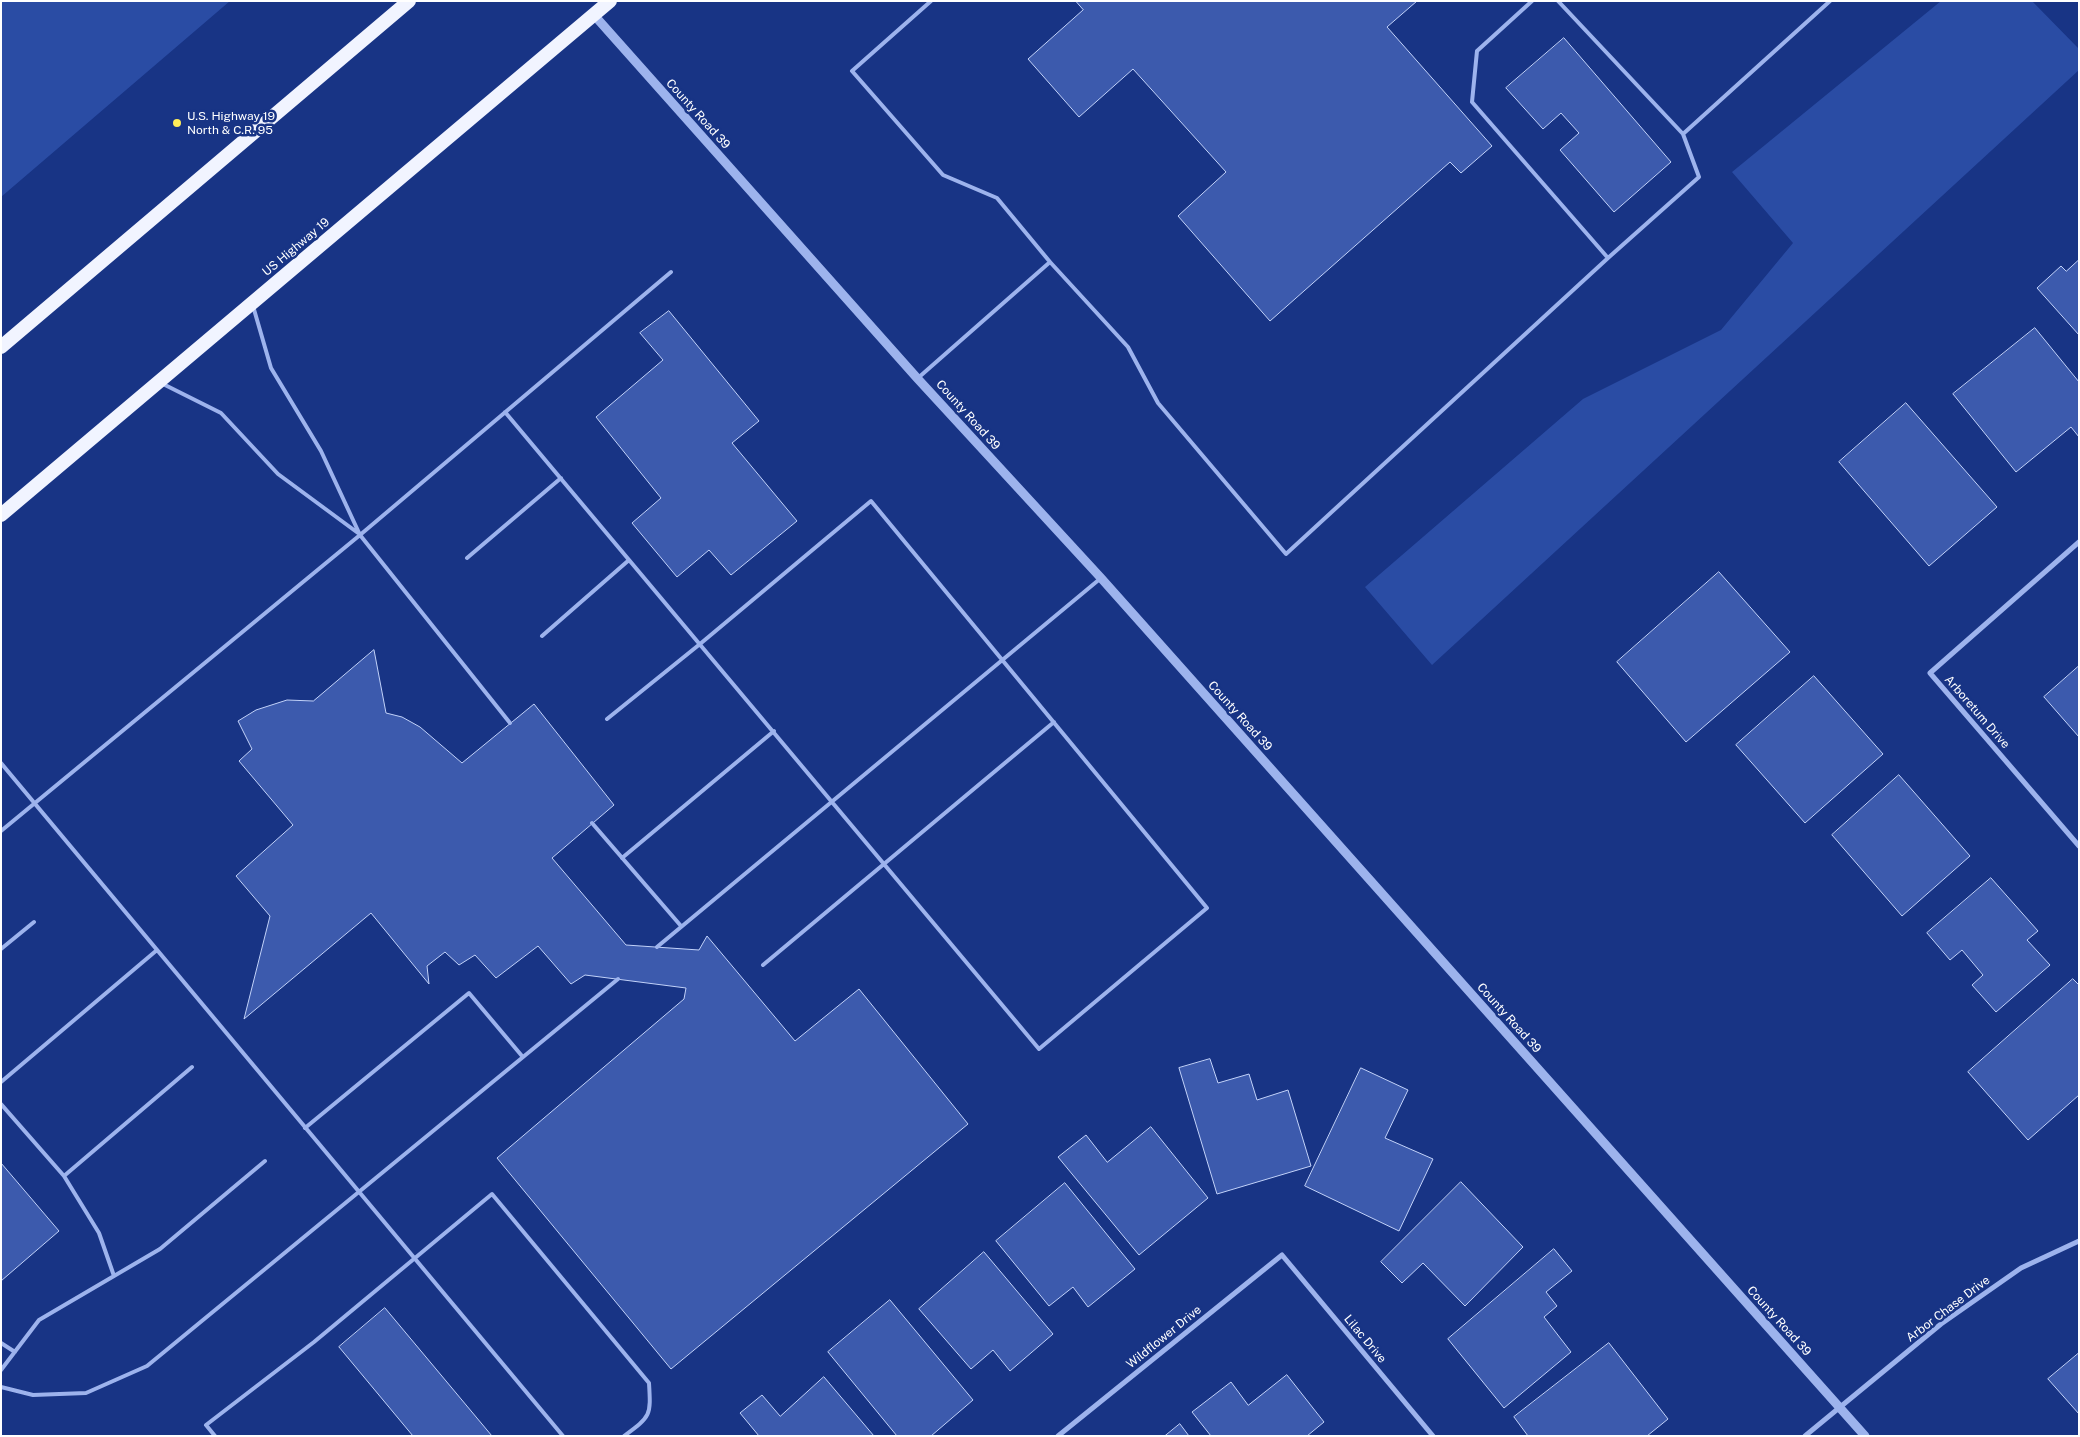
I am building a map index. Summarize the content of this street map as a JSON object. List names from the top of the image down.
{
  "streets": {
    "highway": ["US Highway 19"],
    "street": [
      "County Road 39",
      "Arboretum Drive",
      "Arbor Chase Drive",
      "Wildflower Drive",
      "Lilac Drive"
    ]
  },
  "crossings": [
    ["County Road 39", "US Highway 19"],
    ["County Road 39", "Arbor Chase Drive"],
    ["Wildflower Drive", "Lilac Drive"]
  ],
  "places": ["U.S. Highway 19 North & C.R. 95"]
}
